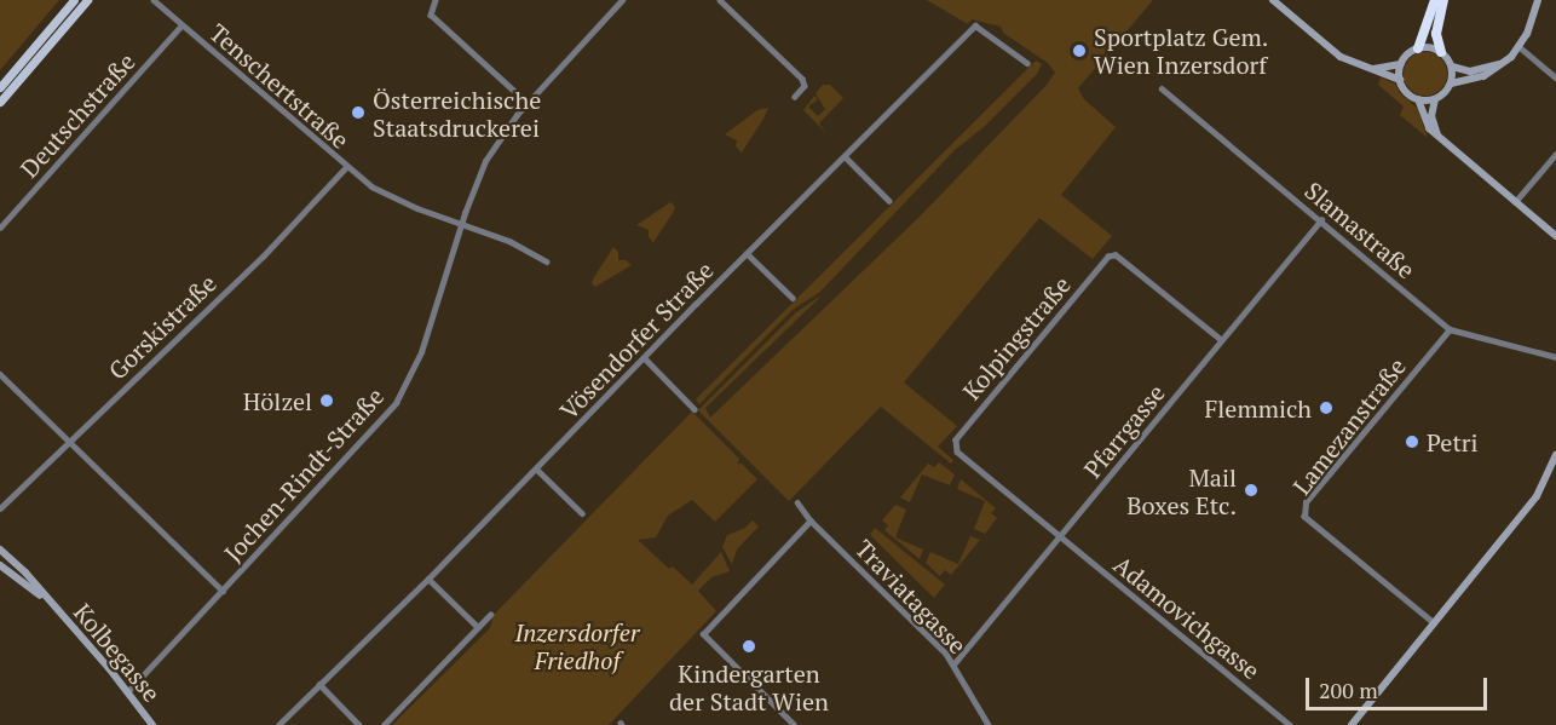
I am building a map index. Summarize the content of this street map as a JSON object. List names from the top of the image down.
{
  "streets": {
    "main road": ["Kolbegasse"],
    "street": [
      "Tenschertstraße",
      "Deutschstraße",
      "Slamastraße",
      "Gorskistraße",
      "Kolpingstraße",
      "Vösendorfer Straße",
      "Lamezanstraße",
      "Pfarrgasse",
      "Jochen-Rindt-Straße",
      "Traviatagasse",
      "Adamovichgasse"
    ]
  },
  "crossings": [
    ["Tenschertstraße", "Deutschstraße"],
    ["Tenschertstraße", "Gorskistraße"],
    ["Tenschertstraße", "Jochen-Rindt-Straße"],
    ["Slamastraße", "Lamezanstraße"],
    ["Slamastraße", "Pfarrgasse"],
    ["Kolpingstraße", "Pfarrgasse"],
    ["Kolpingstraße", "Adamovichgasse"],
    ["Pfarrgasse", "Traviatagasse"],
    ["Pfarrgasse", "Adamovichgasse"],
    ["Jochen-Rindt-Straße", "Kolbegasse"]
  ],
  "parks": ["Inzersdorfer Friedhof"],
  "places": [
    "Sportplatz Gem. Wien Inzersdorf",
    "Österreichische Staatsdruckerei",
    "Hölzel",
    "Flemmich",
    "Petri",
    "Mail Boxes Etc.",
    "Kindergarten der Stadt Wien"
  ],
  "scale_bar": "200 m"
}
